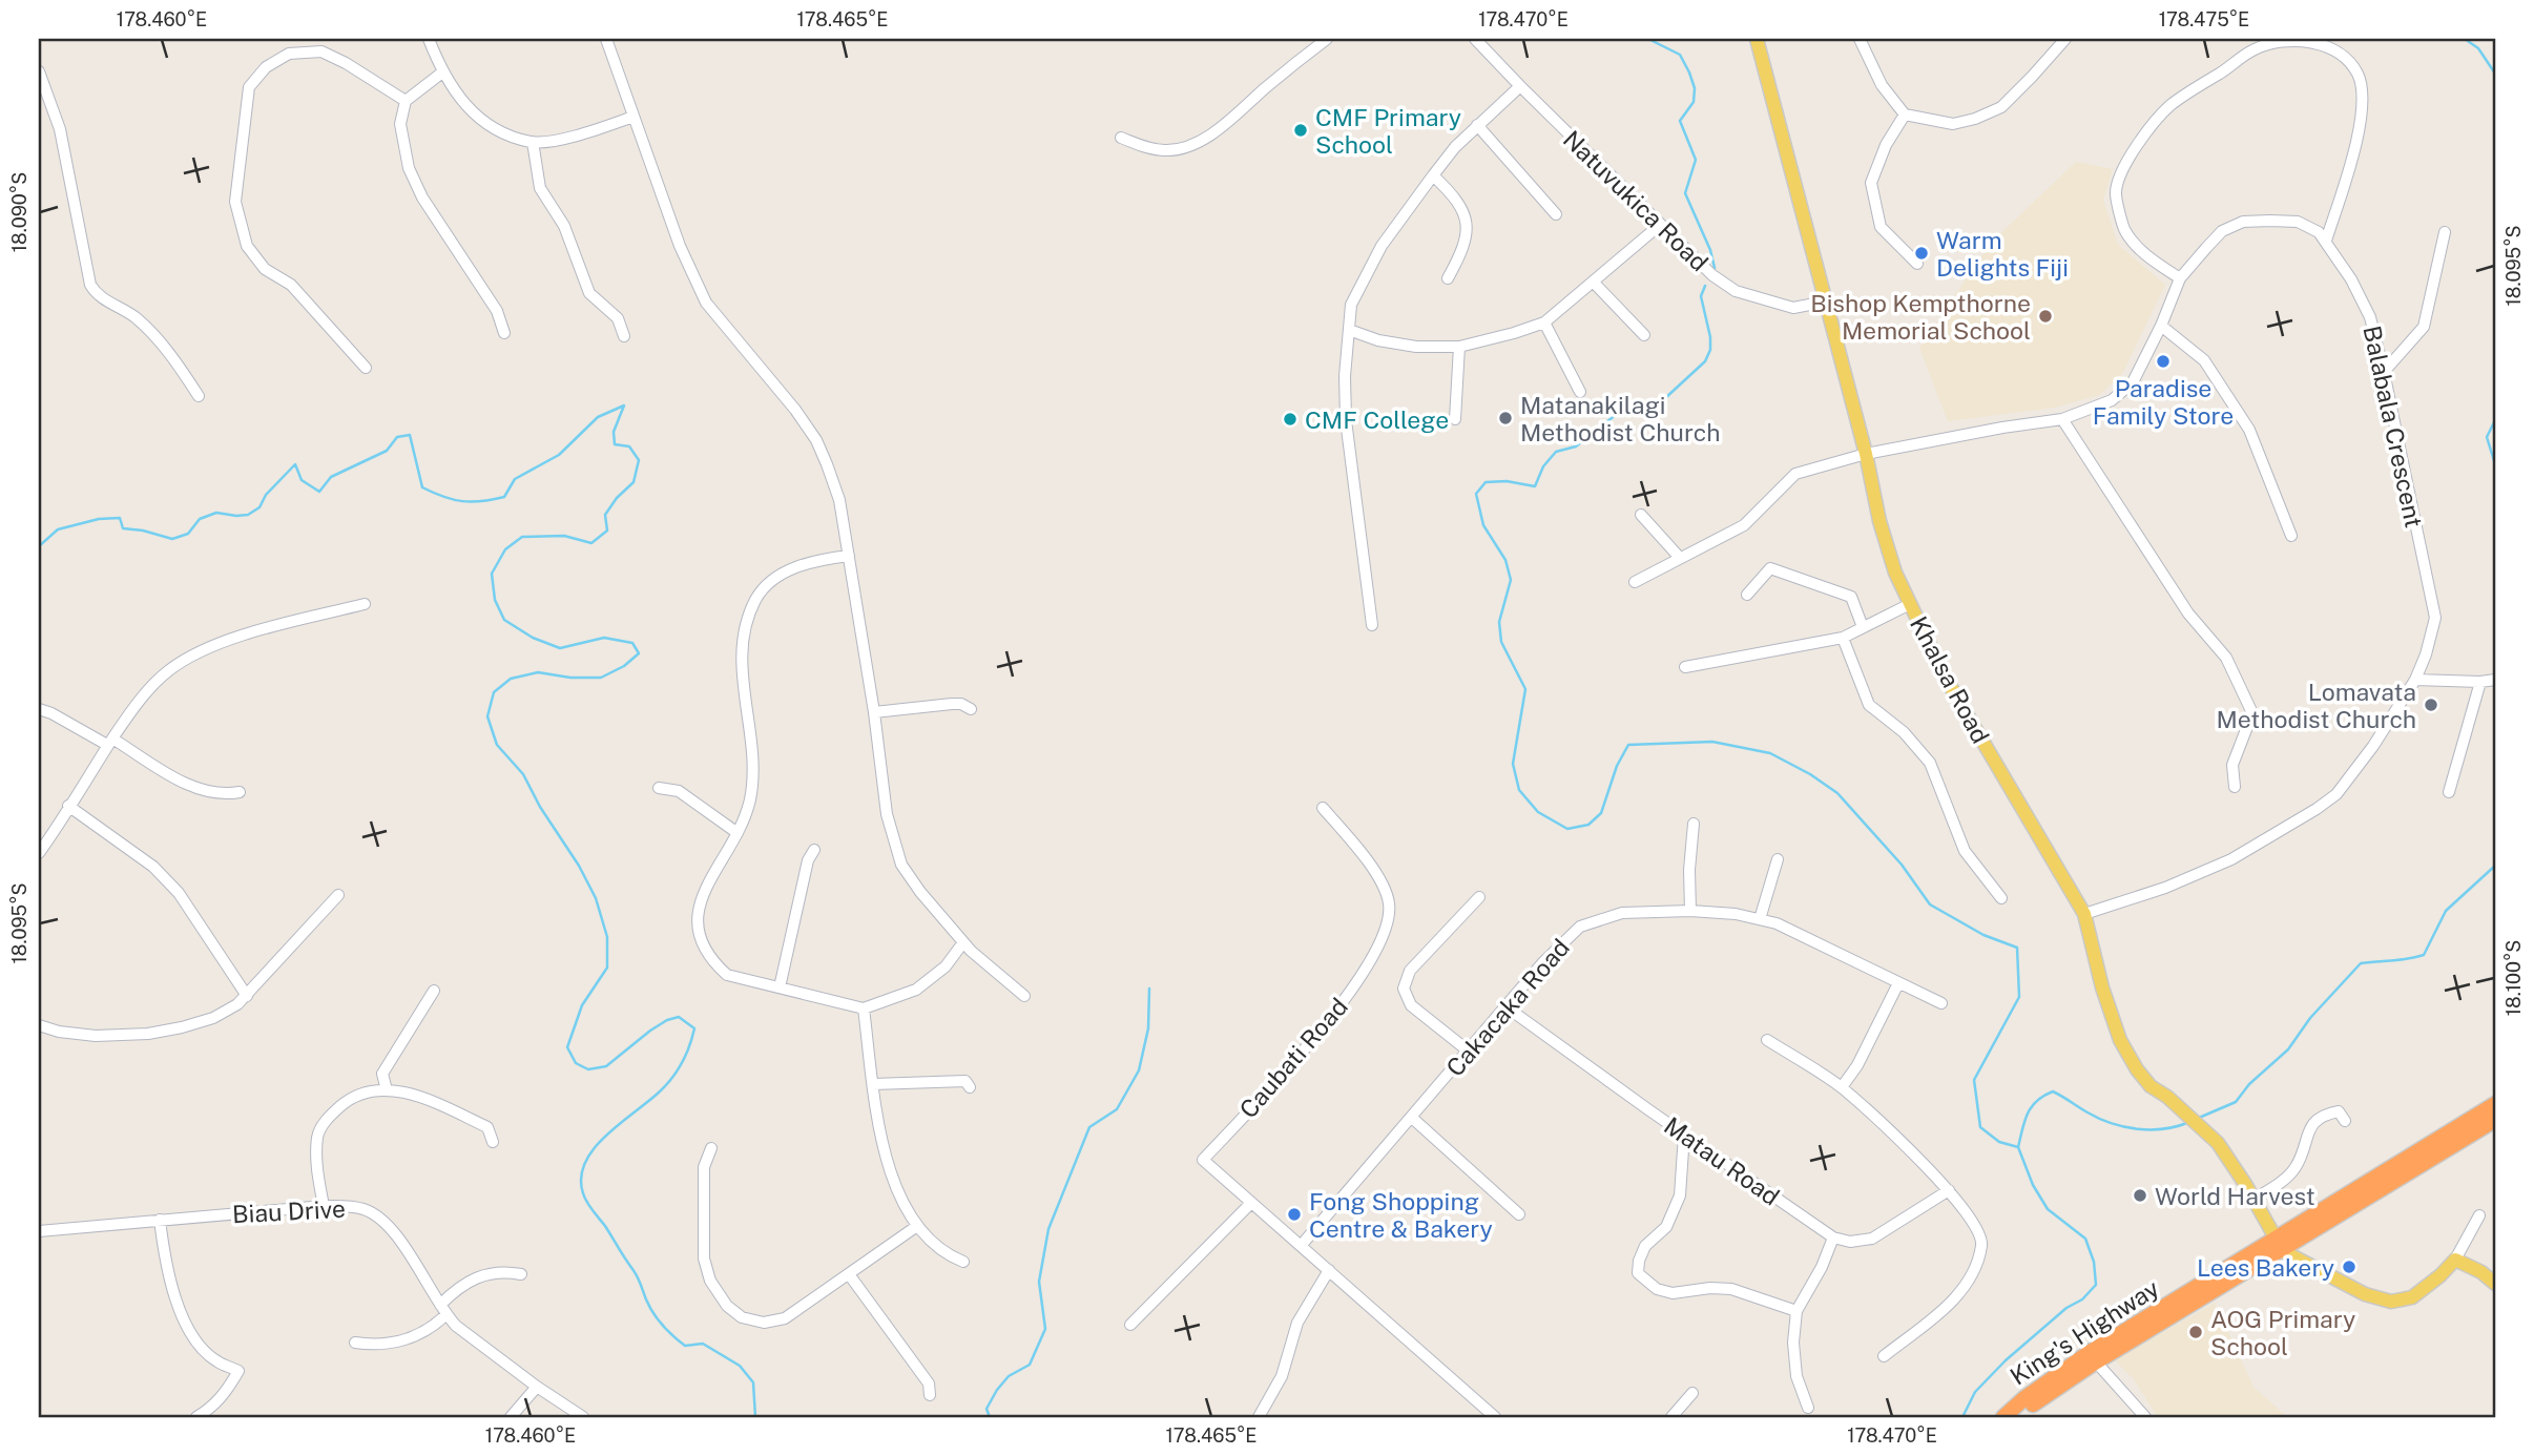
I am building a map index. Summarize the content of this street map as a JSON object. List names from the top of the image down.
{
  "streets": {
    "highway": ["King's Highway"],
    "main road": ["Khalsa Road"],
    "street": [
      "Natuvukica Road",
      "Balabala Crescent",
      "Cakacaka Road",
      "Caubati Road",
      "Matau Road",
      "Biau Drive"
    ]
  },
  "crossings": [
    ["Natuvukica Road", "Khalsa Road"],
    ["Balabala Crescent", "Khalsa Road"],
    ["Khalsa Road", "King's Highway"],
    ["Cakacaka Road", "Caubati Road"],
    ["Cakacaka Road", "Matau Road"]
  ],
  "places": [
    "CMF Primary School",
    "Warm Delights Fiji",
    "Bishop Kempthorne Memorial School",
    "Paradise Family Store",
    "Matanakilagi Methodist Church",
    "CMF College",
    "Lomavata Methodist Church",
    "World Harvest",
    "Fong Shopping Centre & Bakery",
    "Lees Bakery",
    "AOG Primary School"
  ],
  "coordinates": [
    "178.460°E",
    "178.465°E",
    "178.470°E",
    "178.475°E",
    "18.090°S",
    "18.095°S",
    "18.100°S"
  ]
}
